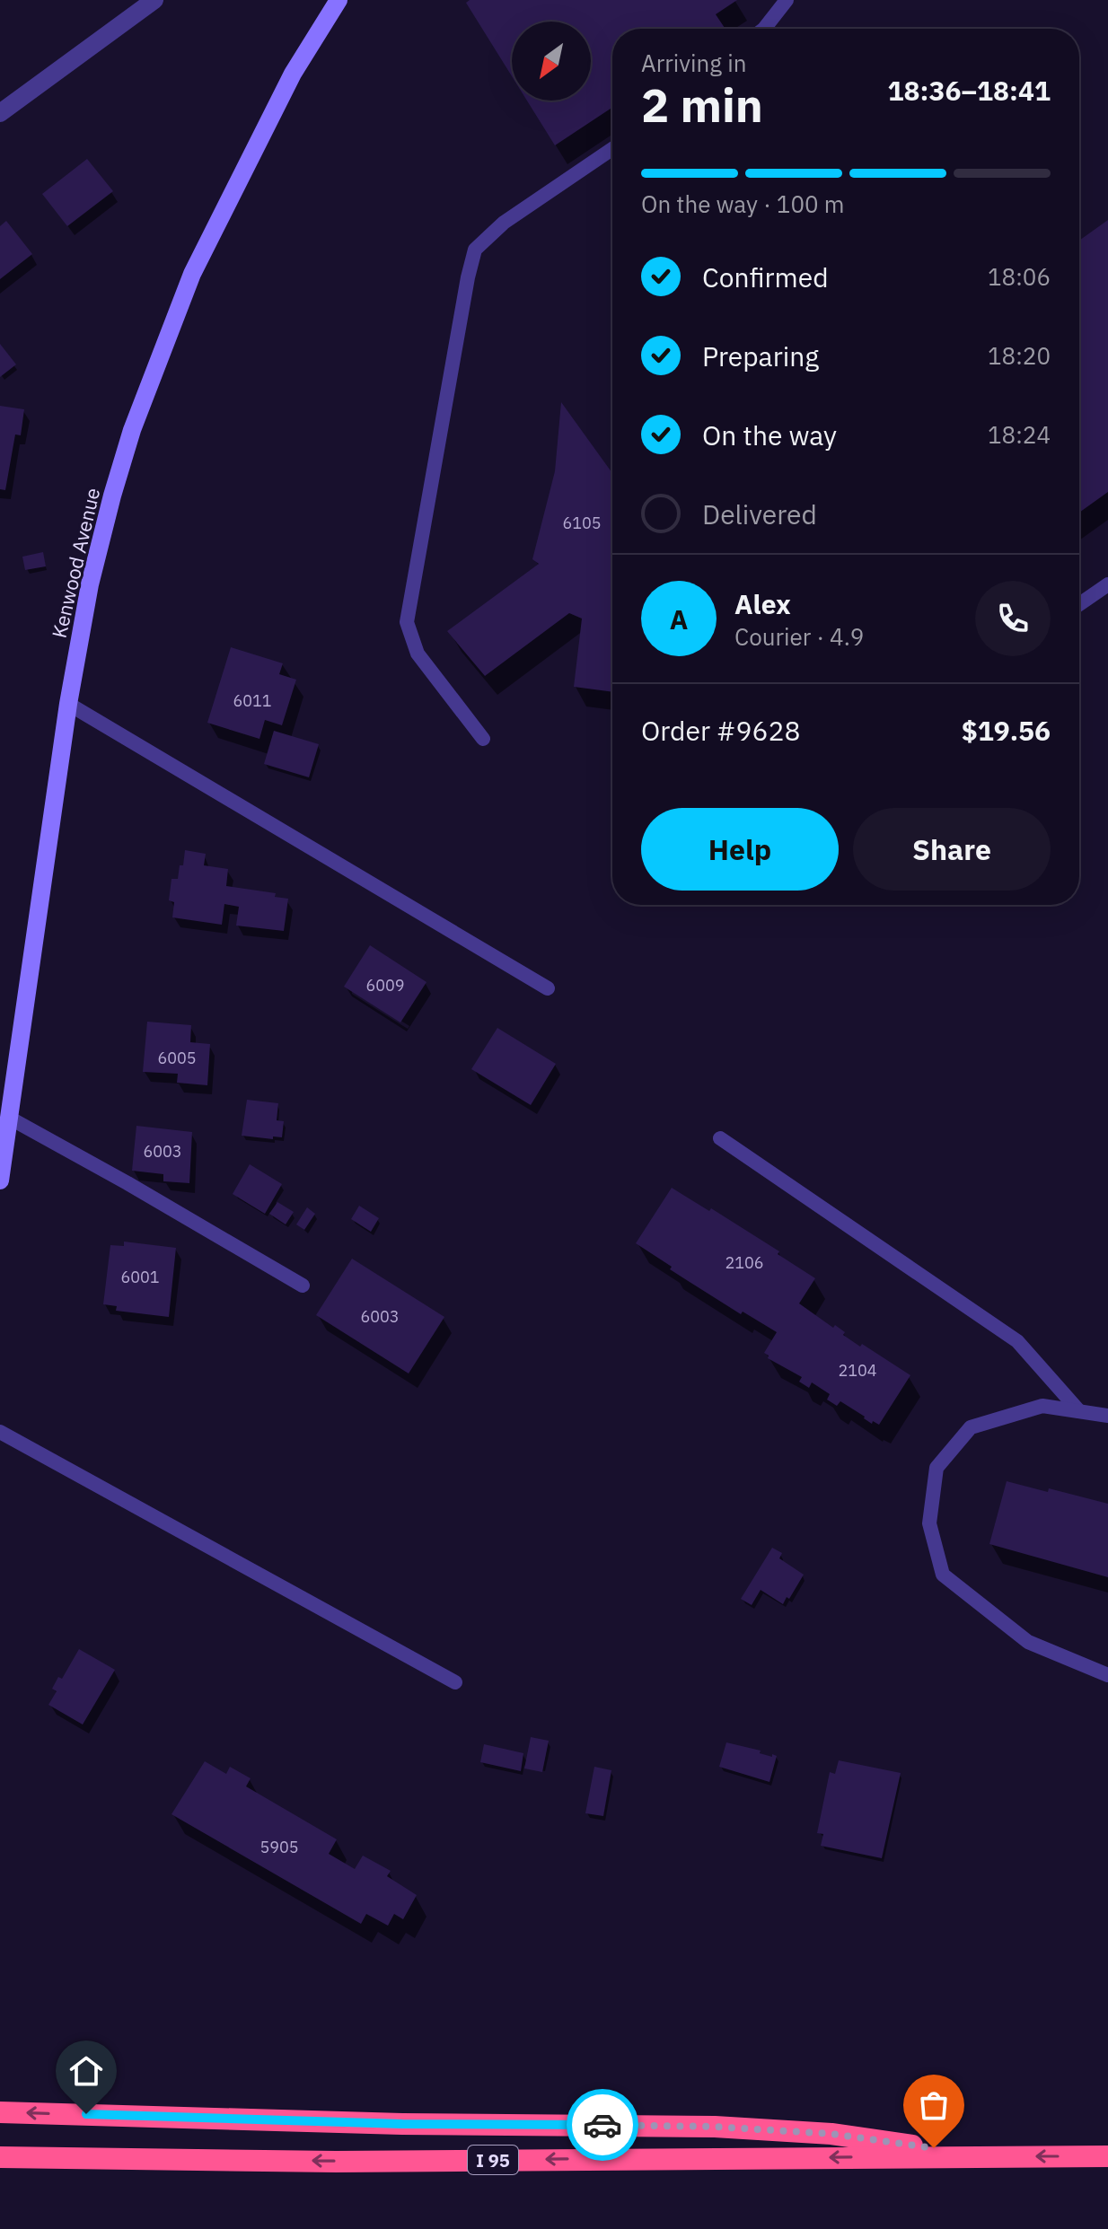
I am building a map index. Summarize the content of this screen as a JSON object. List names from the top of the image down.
{
  "streets": {
    "highway": ["I 95"],
    "main road": ["Kenwood Avenue"]
  },
  "house_numbers": [
    "6105",
    "6011",
    "6009",
    "6005",
    "6003",
    "2106",
    "6001",
    "6003",
    "2104",
    "5905"
  ],
  "north": "bottom left",
  "page": {
    "heading": ["2 min", "Arriving in", "18:36–18:41"],
    "panel": [
      "Alex",
      "Courier · 4.9",
      "Order #9628",
      "$19.56"
    ],
    "bar": "On the way · 100 m",
    "list": [
      ["Confirmed", "18:06"],
      ["Preparing", "18:20"],
      ["On the way", "18:24"],
      "Delivered"
    ],
    "round": "A",
    "buttons": ["Help", "Share"]
  }
}
